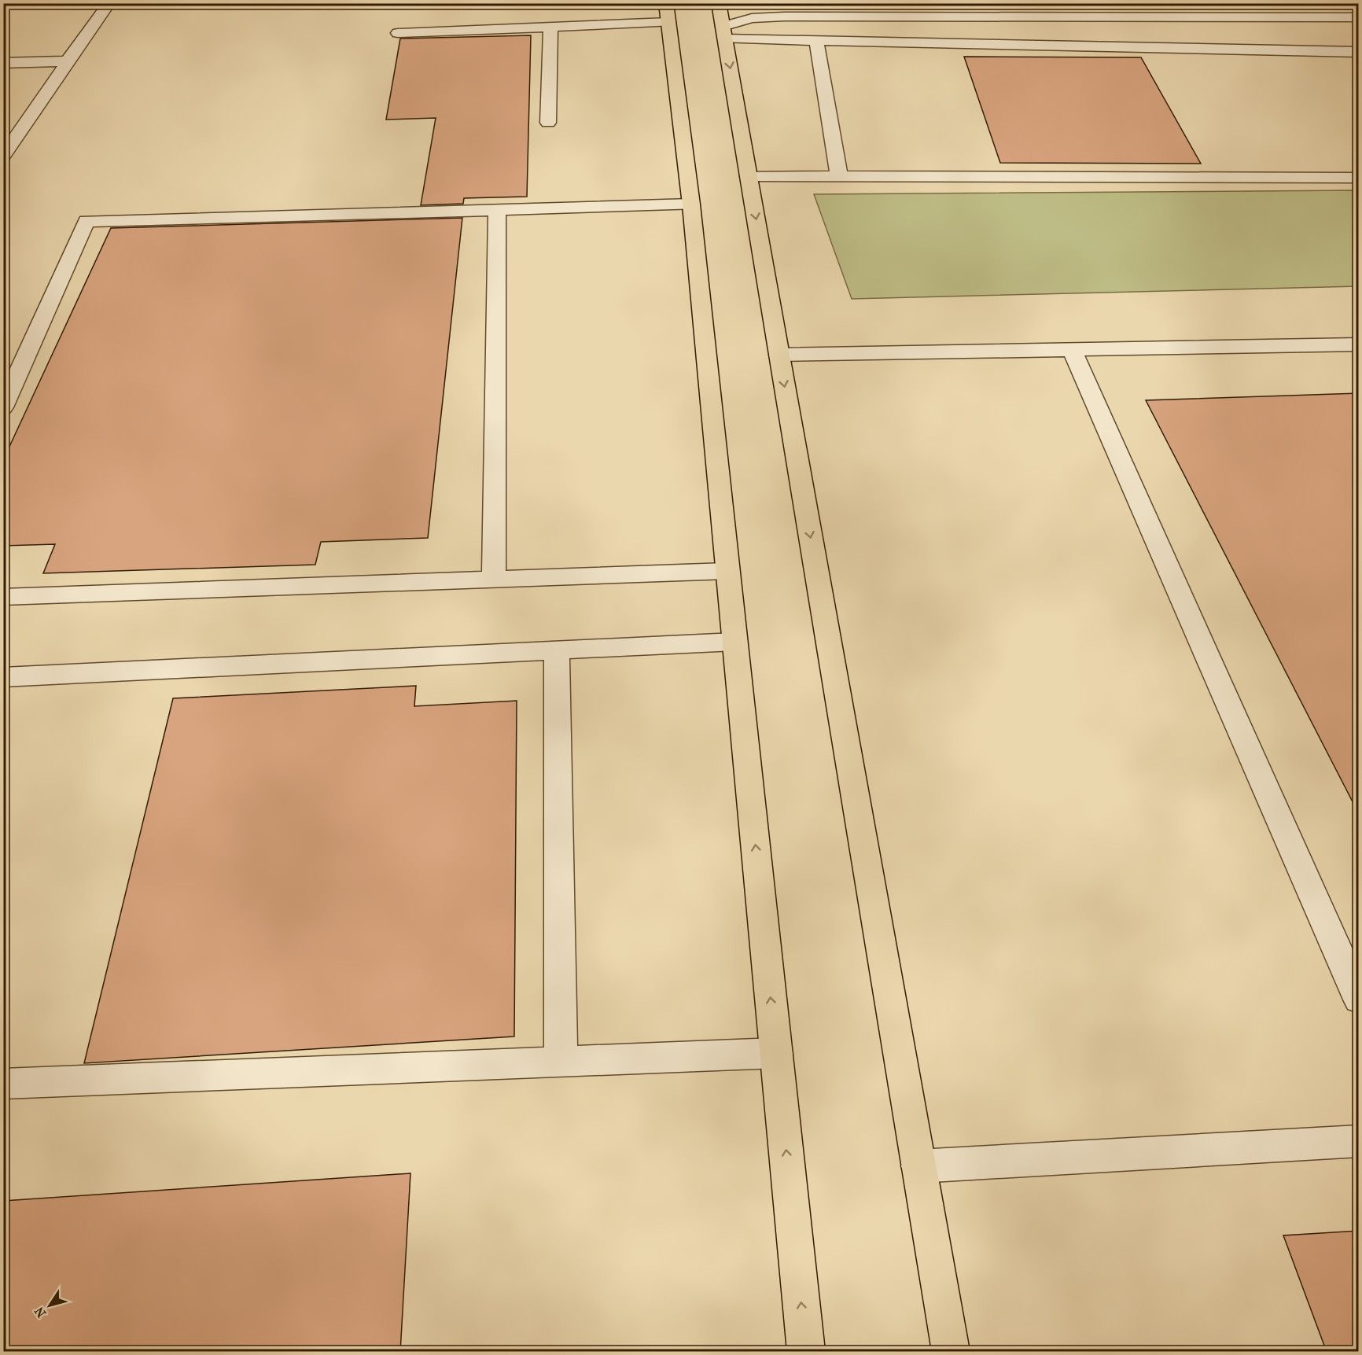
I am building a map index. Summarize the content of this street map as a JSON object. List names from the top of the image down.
{
  "north": "bottom left"
}
